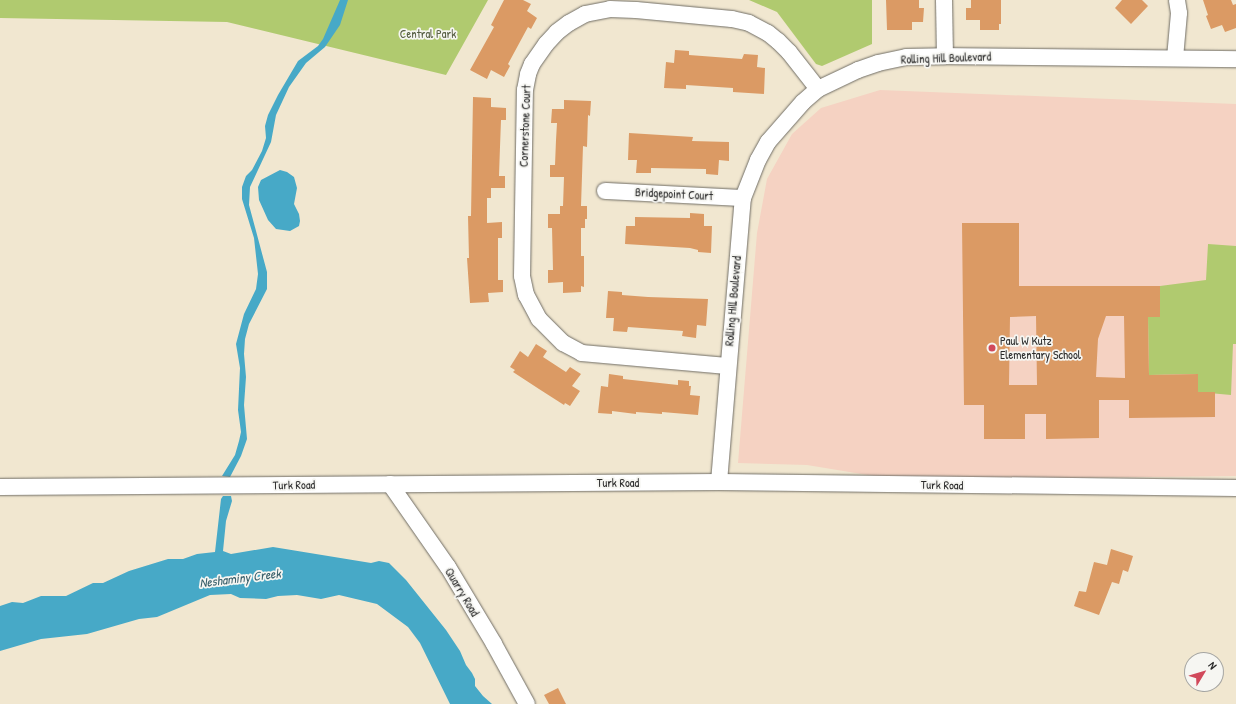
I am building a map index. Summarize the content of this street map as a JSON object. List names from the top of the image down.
{
  "streets": {
    "street": [
      "Rolling Hill Boulevard",
      "Cornerstone Court",
      "Bridgepoint Court",
      "Turk Road",
      "Quarry Road"
    ]
  },
  "crossings": [
    ["Rolling Hill Boulevard", "Cornerstone Court"],
    ["Rolling Hill Boulevard", "Bridgepoint Court"],
    ["Rolling Hill Boulevard", "Turk Road"],
    ["Turk Road", "Quarry Road"]
  ],
  "water": ["Neshaminy Creek"],
  "parks": ["Central Park"],
  "places": ["Paul W Kutz Elementary School"],
  "north": "top right"
}
